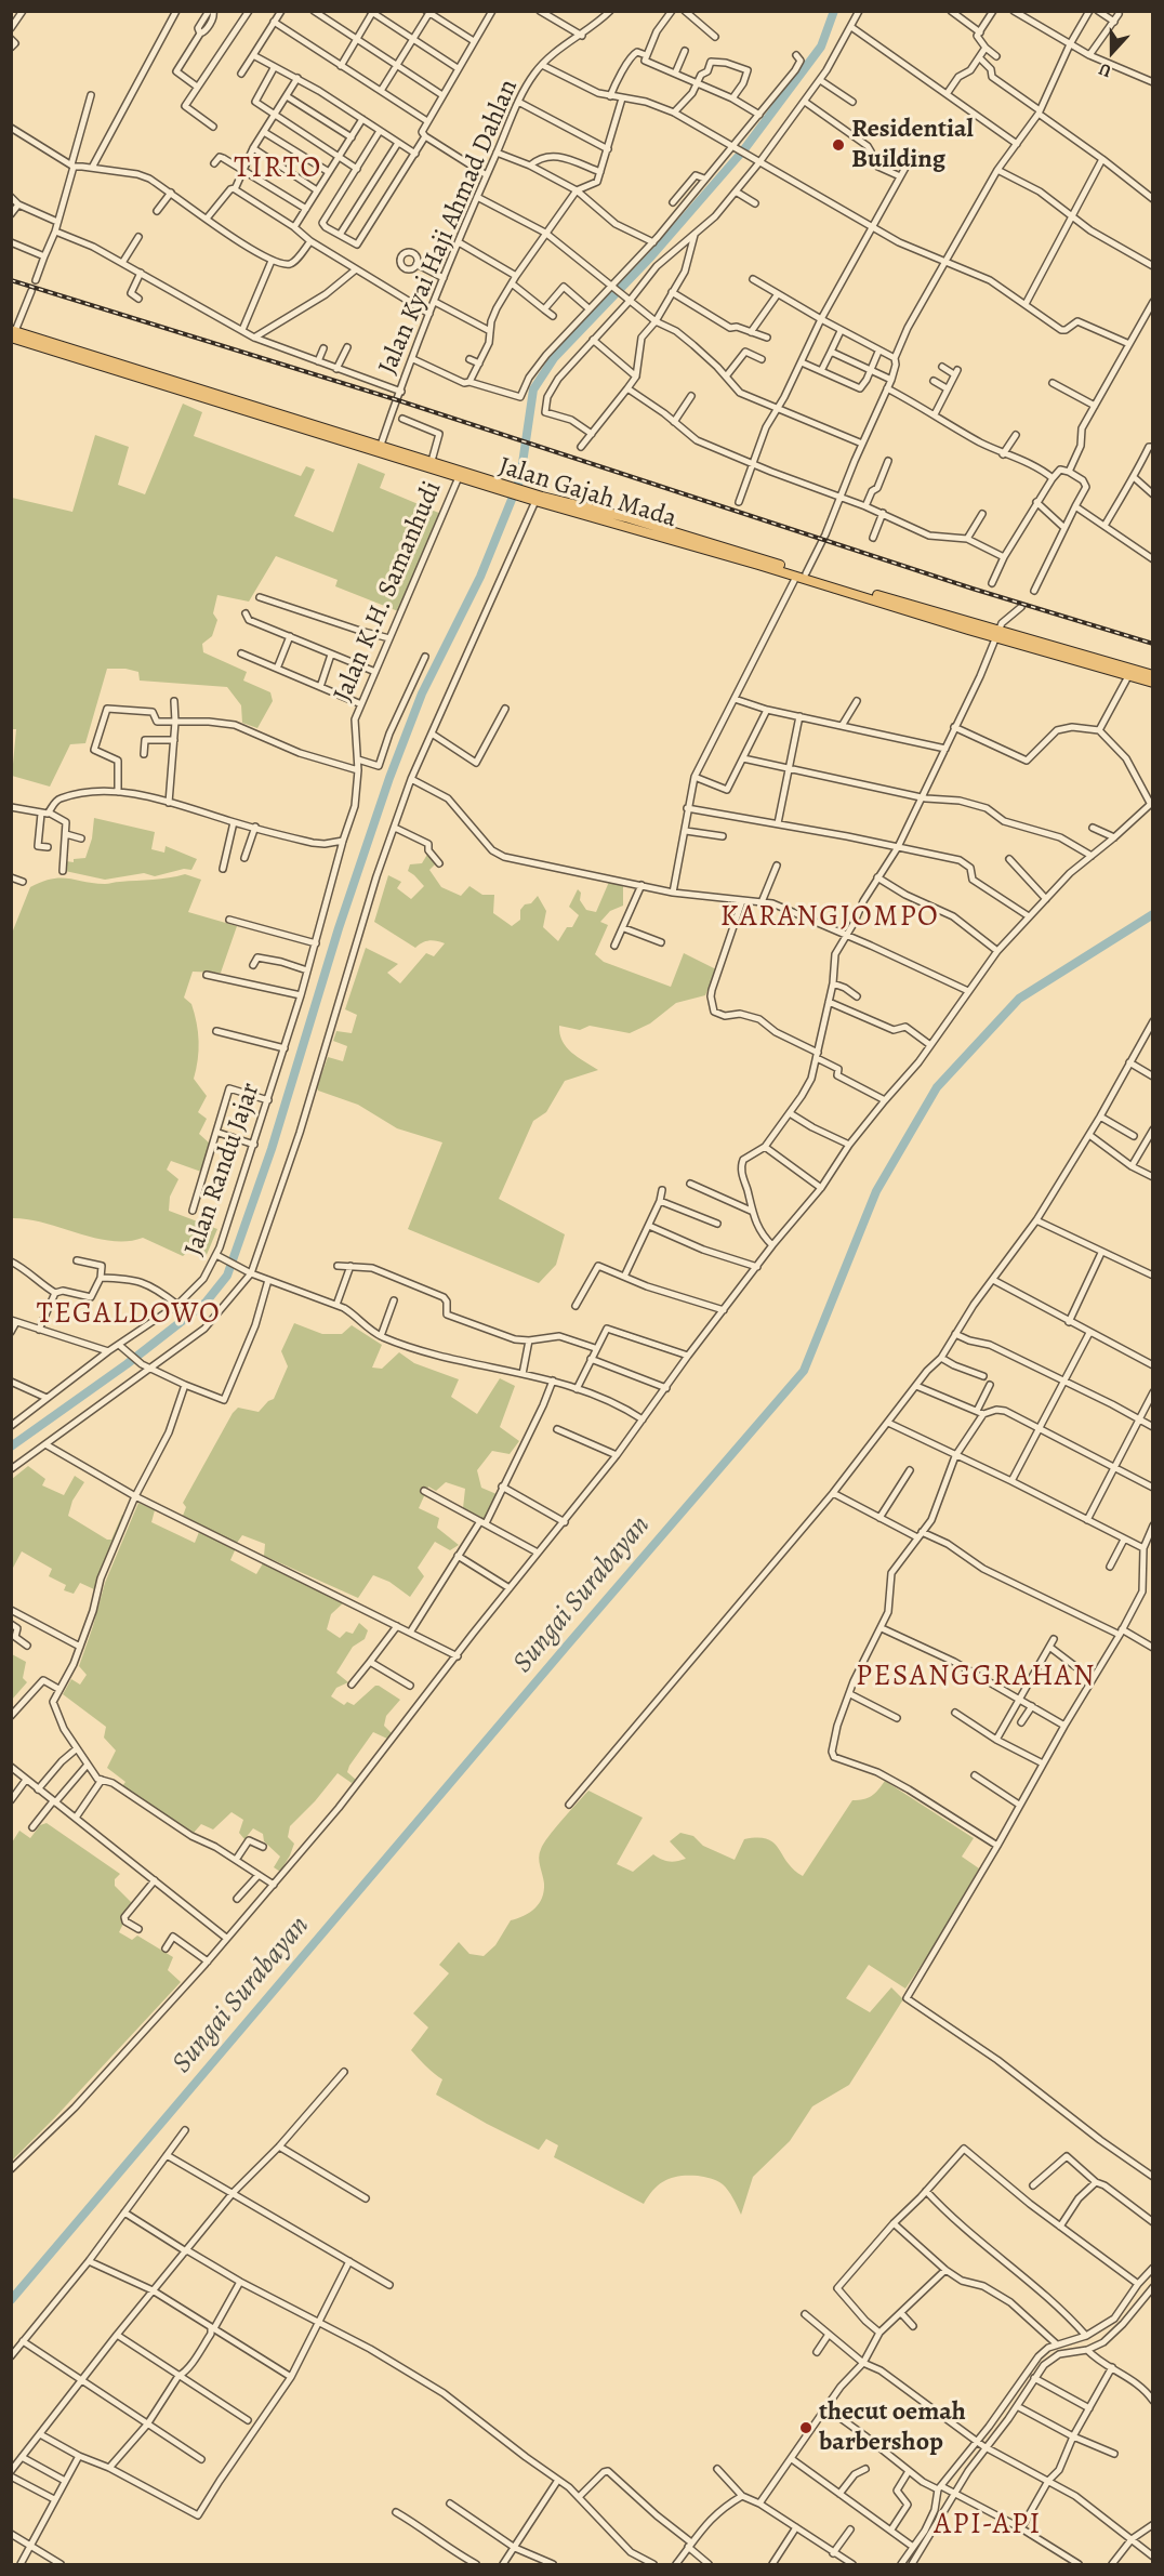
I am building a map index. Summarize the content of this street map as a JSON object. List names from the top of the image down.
{
  "streets": {
    "highway": ["Jalan Gajah Mada"],
    "street": ["Jalan Kyai Haji Ahmad Dahlan", "Jalan K.H. Samanhudi", "Jalan Randu Jajar"]
  },
  "crossings": [
    ["Jalan Kyai Haji Ahmad Dahlan", "Jalan Gajah Mada"],
    ["Jalan Gajah Mada", "Jalan K.H. Samanhudi"],
    ["Jalan K.H. Samanhudi", "Jalan Randu Jajar"]
  ],
  "districts": [
    "TIRTO",
    "KARANGJOMPO",
    "TEGALDOWO",
    "PESANGGRAHAN",
    "API-API"
  ],
  "water": ["Sungai Surabayan"],
  "places": ["Residential Building", "thecut oemah barbershop"],
  "north": "bottom"
}
